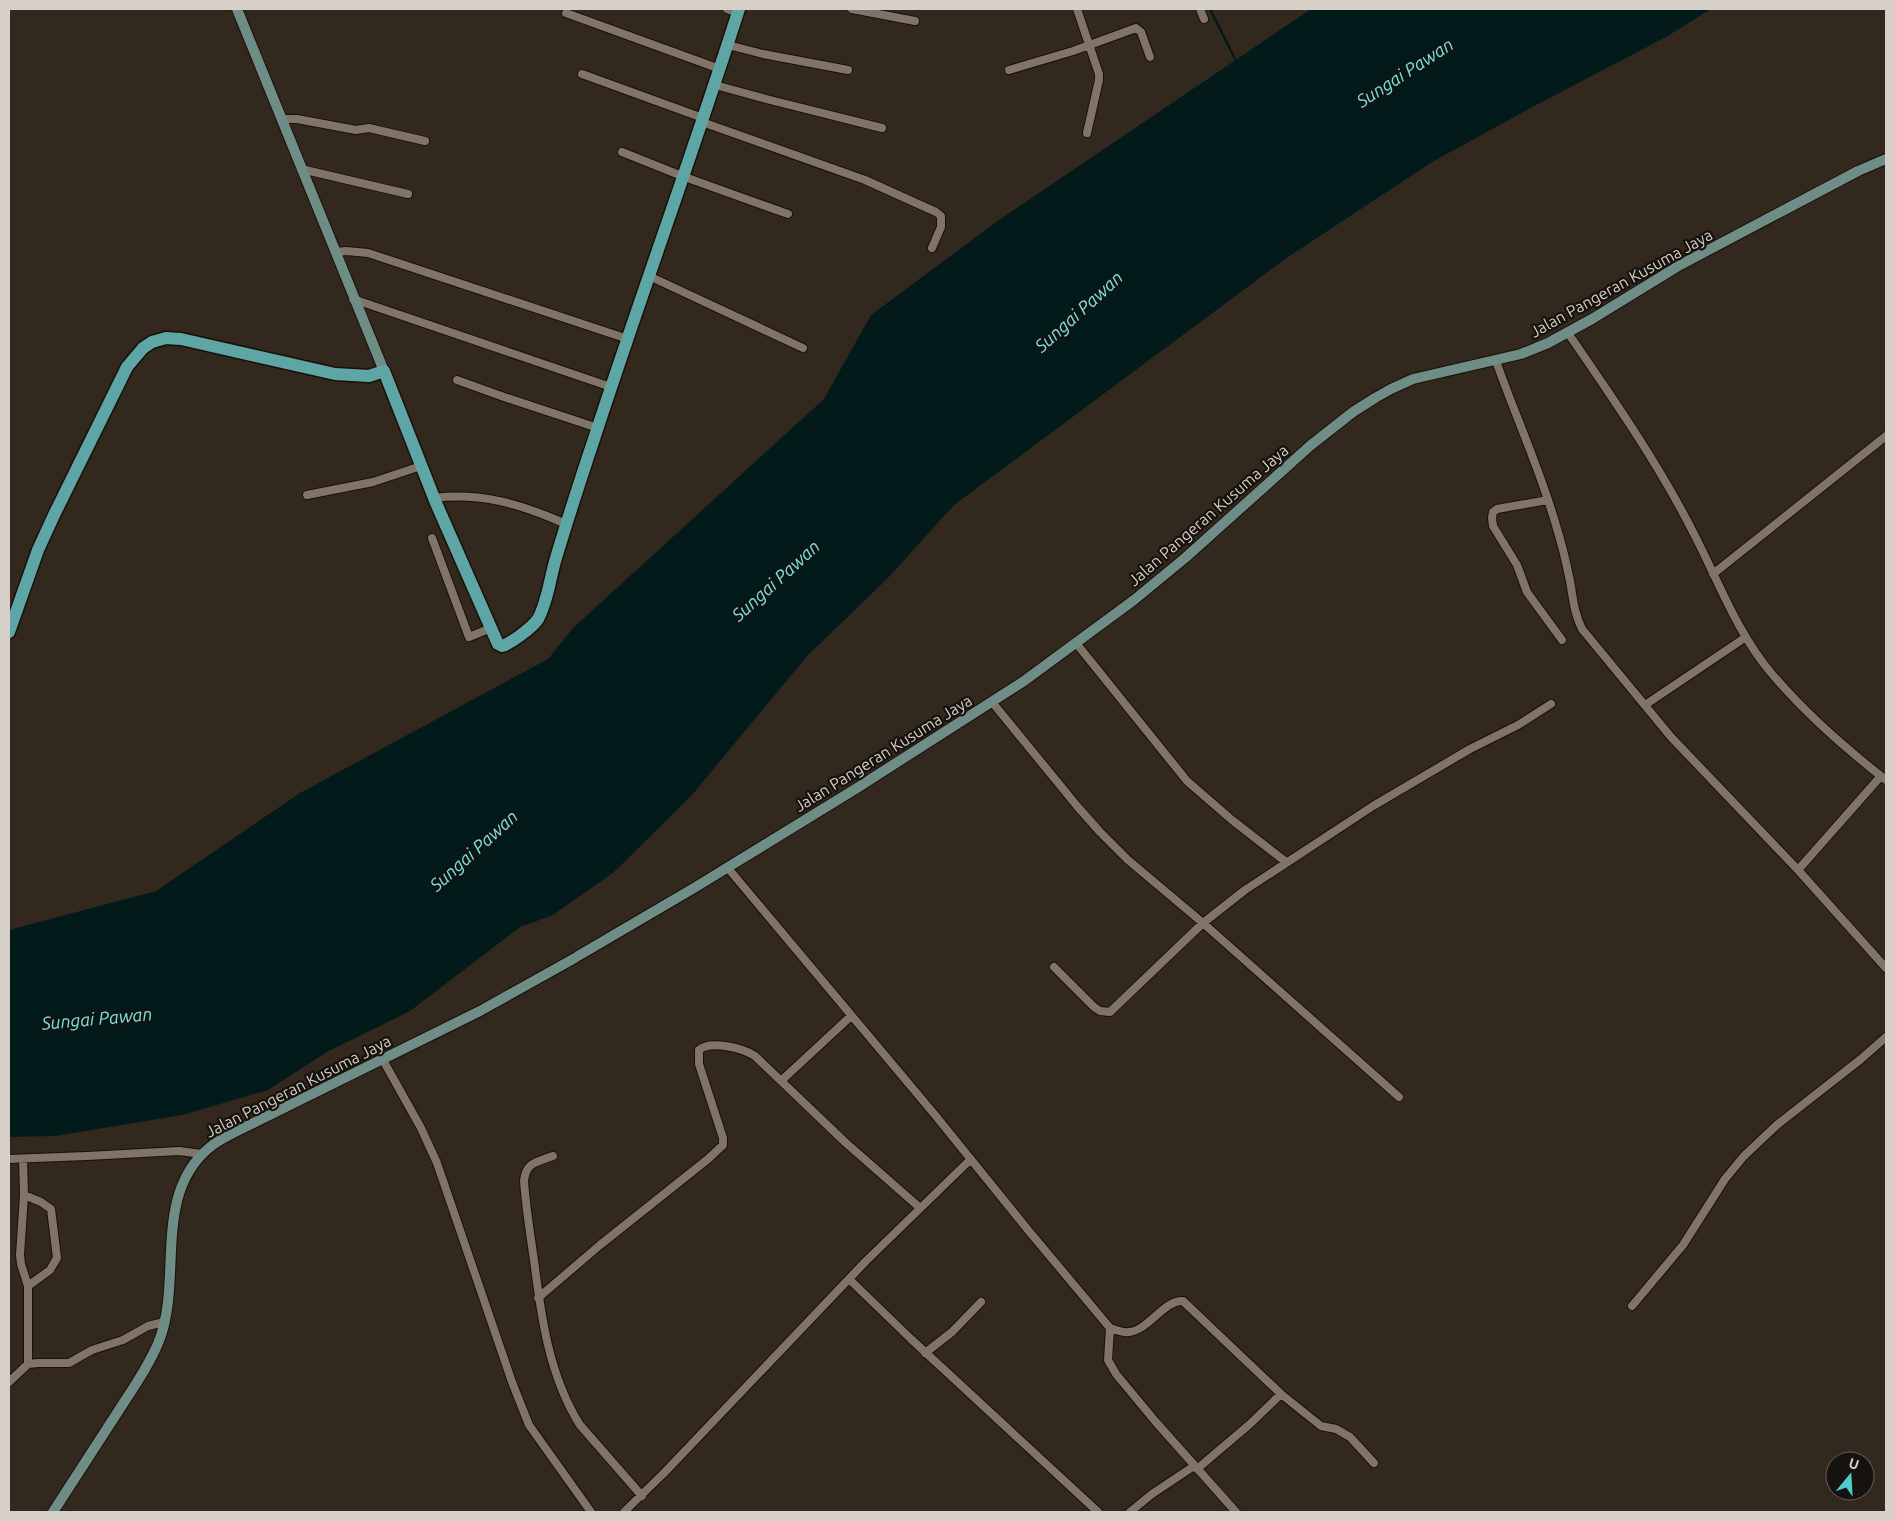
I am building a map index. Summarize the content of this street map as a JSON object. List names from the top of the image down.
{
  "streets": {
    "street": ["Jalan Pangeran Kusuma Jaya"]
  },
  "water": ["Sungai Pawan"],
  "north": "top"
}
